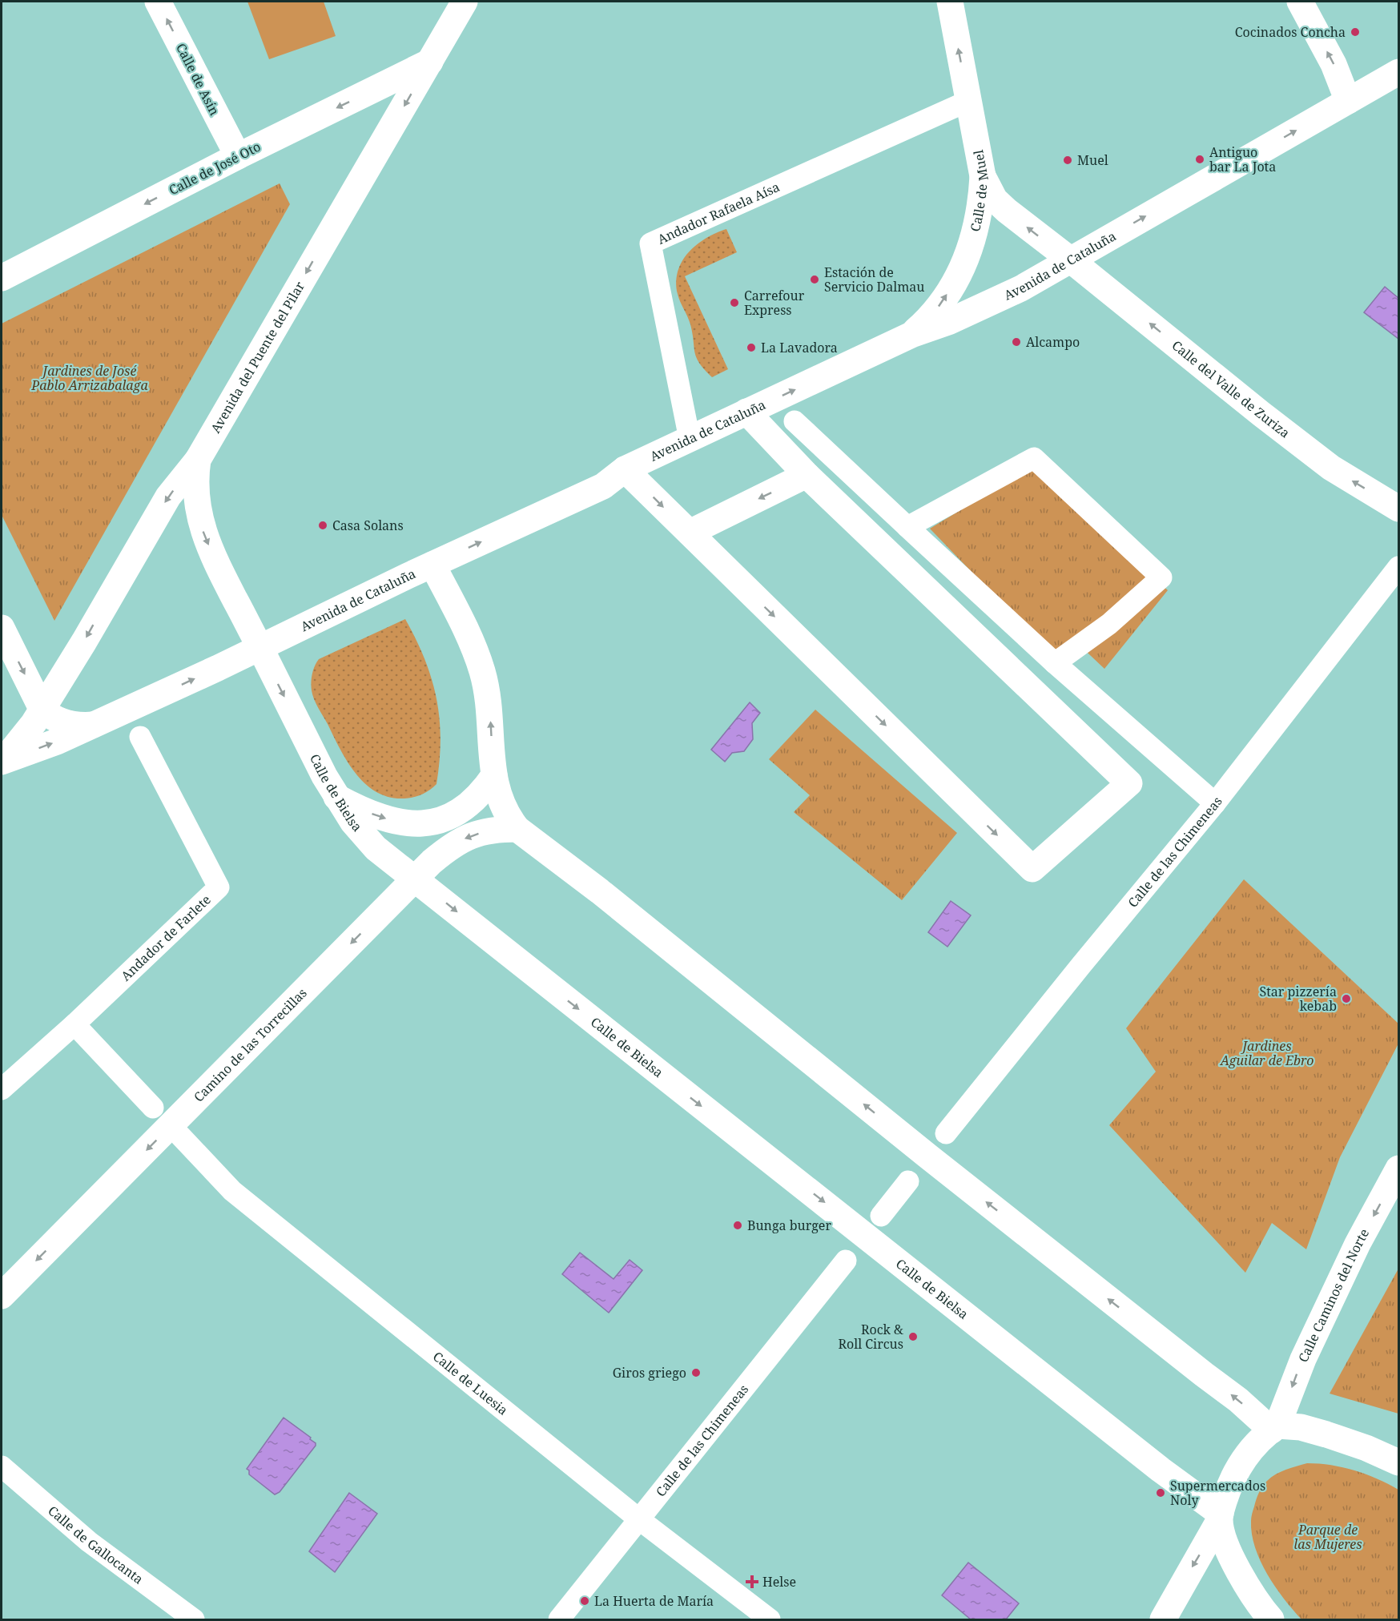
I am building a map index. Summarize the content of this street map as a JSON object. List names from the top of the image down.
{
  "streets": {
    "street": [
      "Calle de Asín",
      "Calle de José Oto",
      "Calle de Muel",
      "Andador Rafaela Aísa",
      "Avenida de Cataluña",
      "Avenida del Puente del Pilar",
      "Calle del Valle de Zuriza",
      "Calle de Bielsa",
      "Calle de las Chimeneas",
      "Andador de Farlete",
      "Camino de las Torrecillas",
      "Calle Caminos del Norte",
      "Calle de Luesia",
      "Calle de Gallocanta"
    ]
  },
  "crossings": [
    ["Calle de Asín", "Calle de José Oto"],
    ["Calle de José Oto", "Avenida del Puente del Pilar"],
    ["Calle de Muel", "Andador Rafaela Aísa"],
    ["Calle de Muel", "Avenida de Cataluña"],
    ["Calle de Muel", "Calle del Valle de Zuriza"],
    ["Andador Rafaela Aísa", "Avenida de Cataluña"],
    ["Avenida de Cataluña", "Avenida del Puente del Pilar"],
    ["Avenida de Cataluña", "Calle del Valle de Zuriza"],
    ["Avenida de Cataluña", "Calle de Bielsa"],
    ["Avenida del Puente del Pilar", "Calle de Bielsa"],
    ["Calle de Bielsa", "Camino de las Torrecillas"],
    ["Calle de las Chimeneas", "Calle de Luesia"]
  ],
  "one_way": [
    "Calle de Asín",
    "Calle de José Oto",
    "Calle de Muel",
    "Avenida de Cataluña",
    "Avenida del Puente del Pilar",
    "Calle del Valle de Zuriza",
    "Camino de las Torrecillas",
    "Calle Caminos del Norte"
  ],
  "parks": ["Jardines de José Pablo Arrizabalaga", "Jardines Aguilar de Ebro", "Parque de las Mujeres"],
  "places": {
    "other": [
      "Cocinados Concha",
      "Antiguo bar La Jota",
      "Muel",
      "Estación de Servicio Dalmau",
      "Carrefour Express",
      "Alcampo",
      "La Lavadora",
      "Casa Solans",
      "Star pizzería kebab",
      "Bunga burger",
      "Rock & Roll Circus",
      "Giros griego",
      "Supermercados Noly",
      "La Huerta de María"
    ],
    "health": ["Helse"]
  }
}
